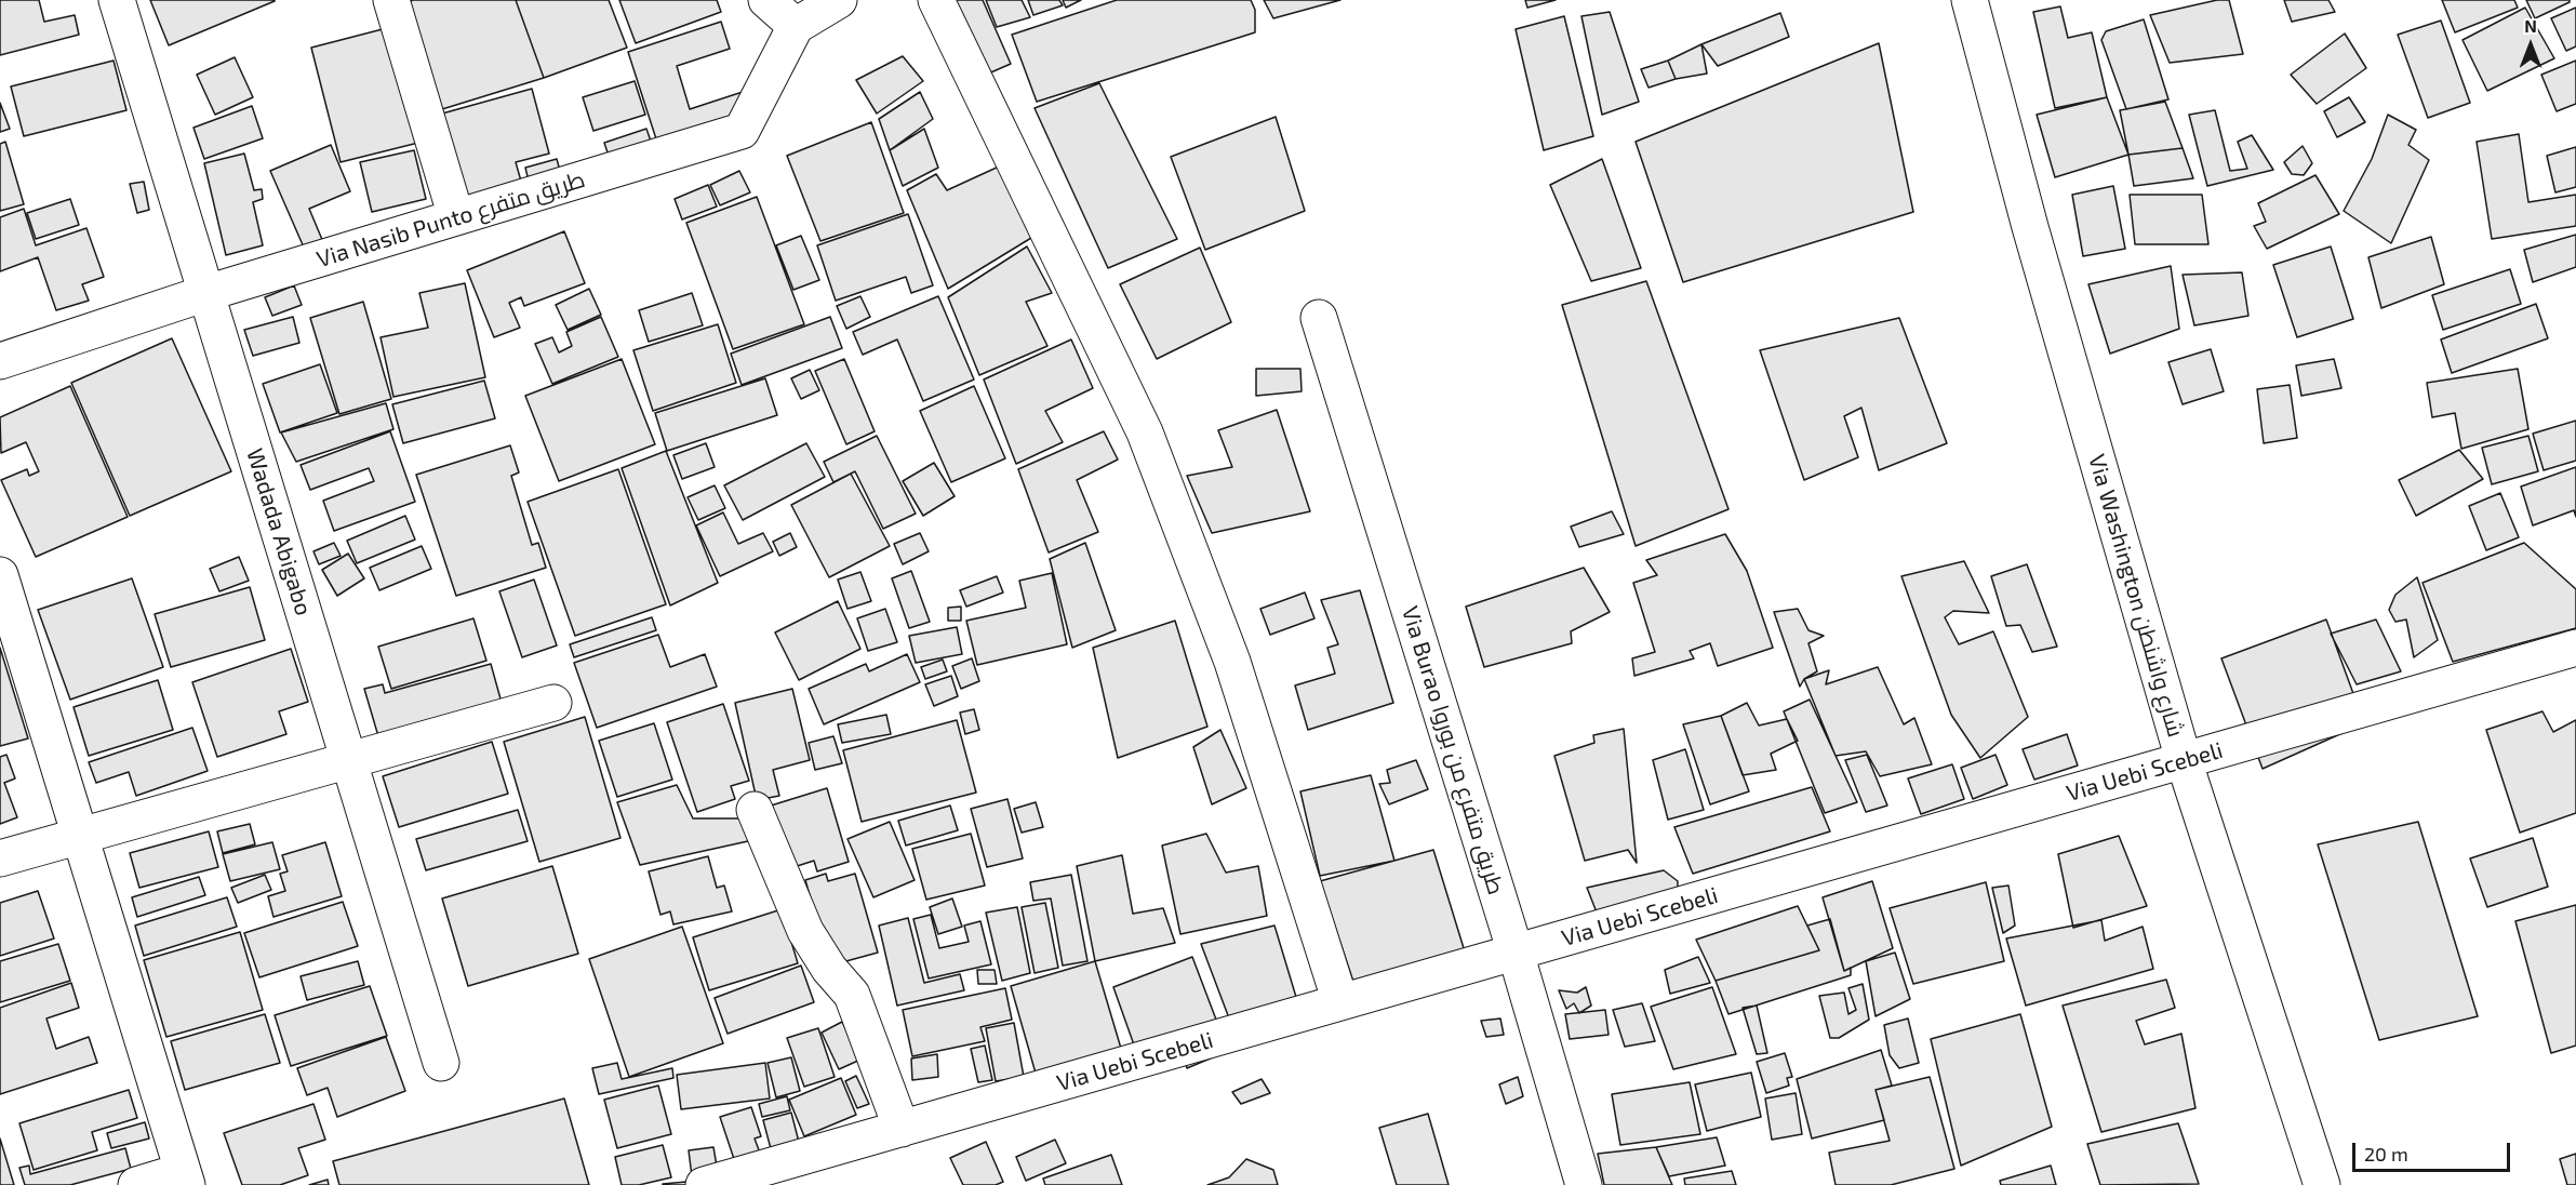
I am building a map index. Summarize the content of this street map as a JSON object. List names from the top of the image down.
{
  "streets": {
    "street": [
      "Via Nasib Punto طريق متفرع",
      "Wadada Abigabo",
      "Via Washington شارع واشنطن",
      "Via Burao طريق متفرع من بوروا",
      "Via Uebi Scebeli"
    ]
  },
  "crossings": [
    ["Via Nasib Punto طريق متفرع", "Wadada Abigabo"],
    ["Via Washington شارع واشنطن", "Via Uebi Scebeli"],
    ["Via Burao طريق متفرع من بوروا", "Via Uebi Scebeli"]
  ],
  "scale_bar": "20 m",
  "north": "top"
}
